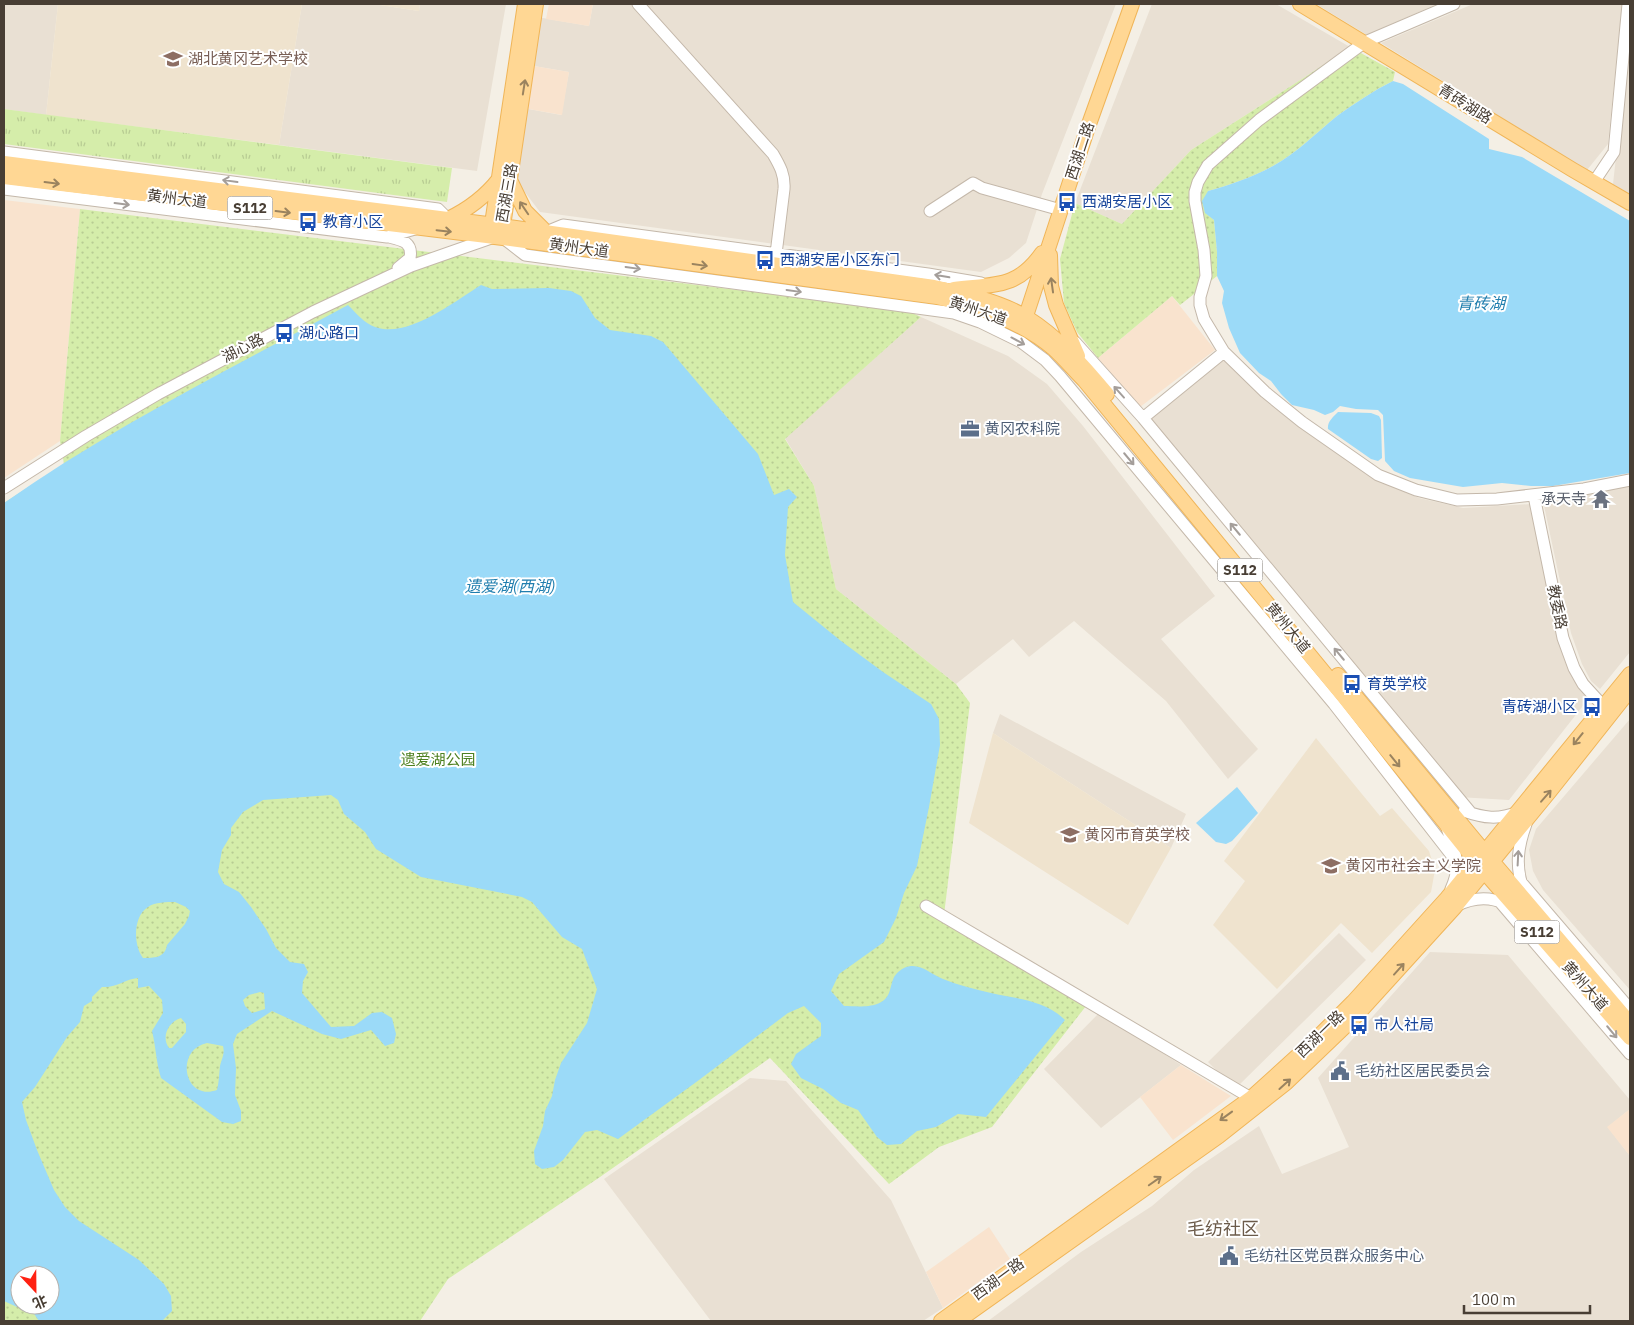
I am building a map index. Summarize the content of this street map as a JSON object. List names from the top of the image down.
{
  "streets": {
    "main road": [
      "青砖湖路",
      "西湖二路",
      "西湖三路",
      "黄州大道",
      "S112",
      "西湖一路"
    ],
    "street": ["湖心路", "教委路"]
  },
  "crossings": [
    ["西湖二路", "黄州大道"],
    ["西湖三路", "黄州大道"],
    ["西湖三路", "湖心路"],
    ["黄州大道", "湖心路"],
    ["黄州大道", "西湖一路"],
    ["教委路", "西湖一路"]
  ],
  "districts": ["毛纺社区"],
  "water": ["青砖湖", "遗爱湖(西湖)"],
  "parks": ["遗爱湖公园"],
  "places": {
    "school or university": ["湖北黄冈艺术学校", "黄冈市育英学校", "黄冈市社会主义学院"],
    "bus stop": [
      "西湖安居小区",
      "教育小区",
      "西湖安居小区东门",
      "湖心路口",
      "育英学校",
      "青砖湖小区",
      "市人社局"
    ],
    "office": ["黄冈农科院"],
    "temple": ["承天寺"],
    "public building": ["毛纺社区居民委员会", "毛纺社区党员群众服务中心"]
  },
  "scale_bar": "100 m",
  "north": "bottom"
}
